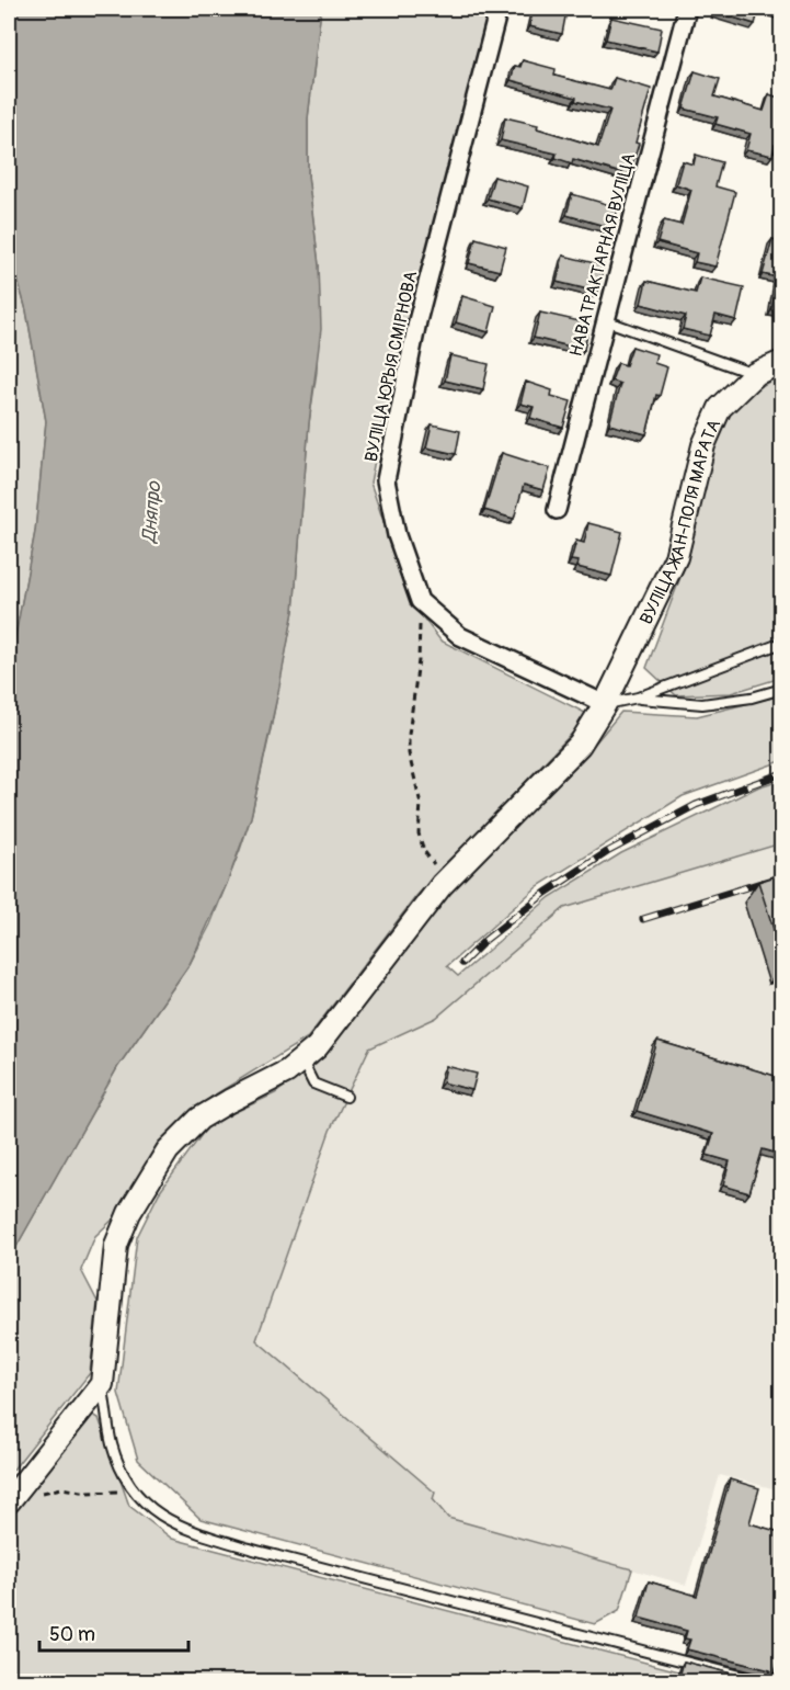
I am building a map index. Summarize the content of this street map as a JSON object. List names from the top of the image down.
{
  "streets": {
    "street": ["НАВАТРАКТАРНАЯ ВУЛІЦА", "ВУЛІЦА ЮРЫЯ СМІРНОВА", "ВУЛІЦА ЖАН-ПОЛЯ МАРАТА"]
  },
  "crossings": [
    ["ВУЛІЦА ЮРЫЯ СМІРНОВА", "ВУЛІЦА ЖАН-ПОЛЯ МАРАТА"]
  ],
  "water": ["Дняпро"],
  "scale_bar": "50 m"
}
